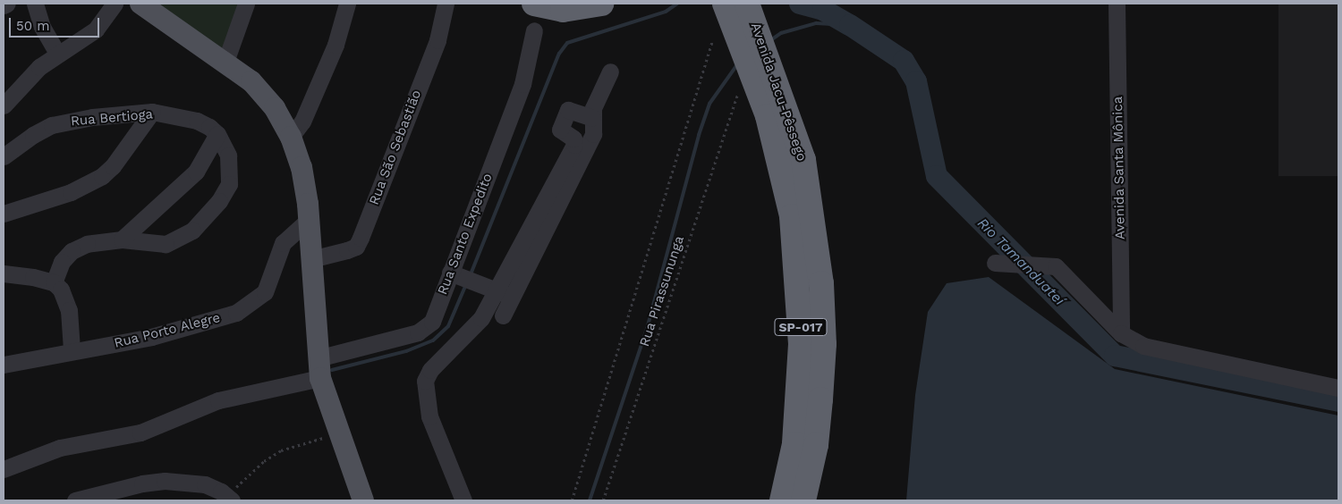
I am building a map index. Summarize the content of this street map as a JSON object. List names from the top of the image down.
{
  "streets": {
    "highway": ["Avenida Jacu-Pêssego", "SP-017"],
    "street": [
      "Rua Bertioga",
      "Rua São Sebastião",
      "Avenida Santa Mônica",
      "Rua Santo Expedito",
      "Rua Porto Alegre"
    ],
    "path": ["Rua Pirassununga"]
  },
  "water": ["Rio Tamanduateí"],
  "scale_bar": "50 m"
}
